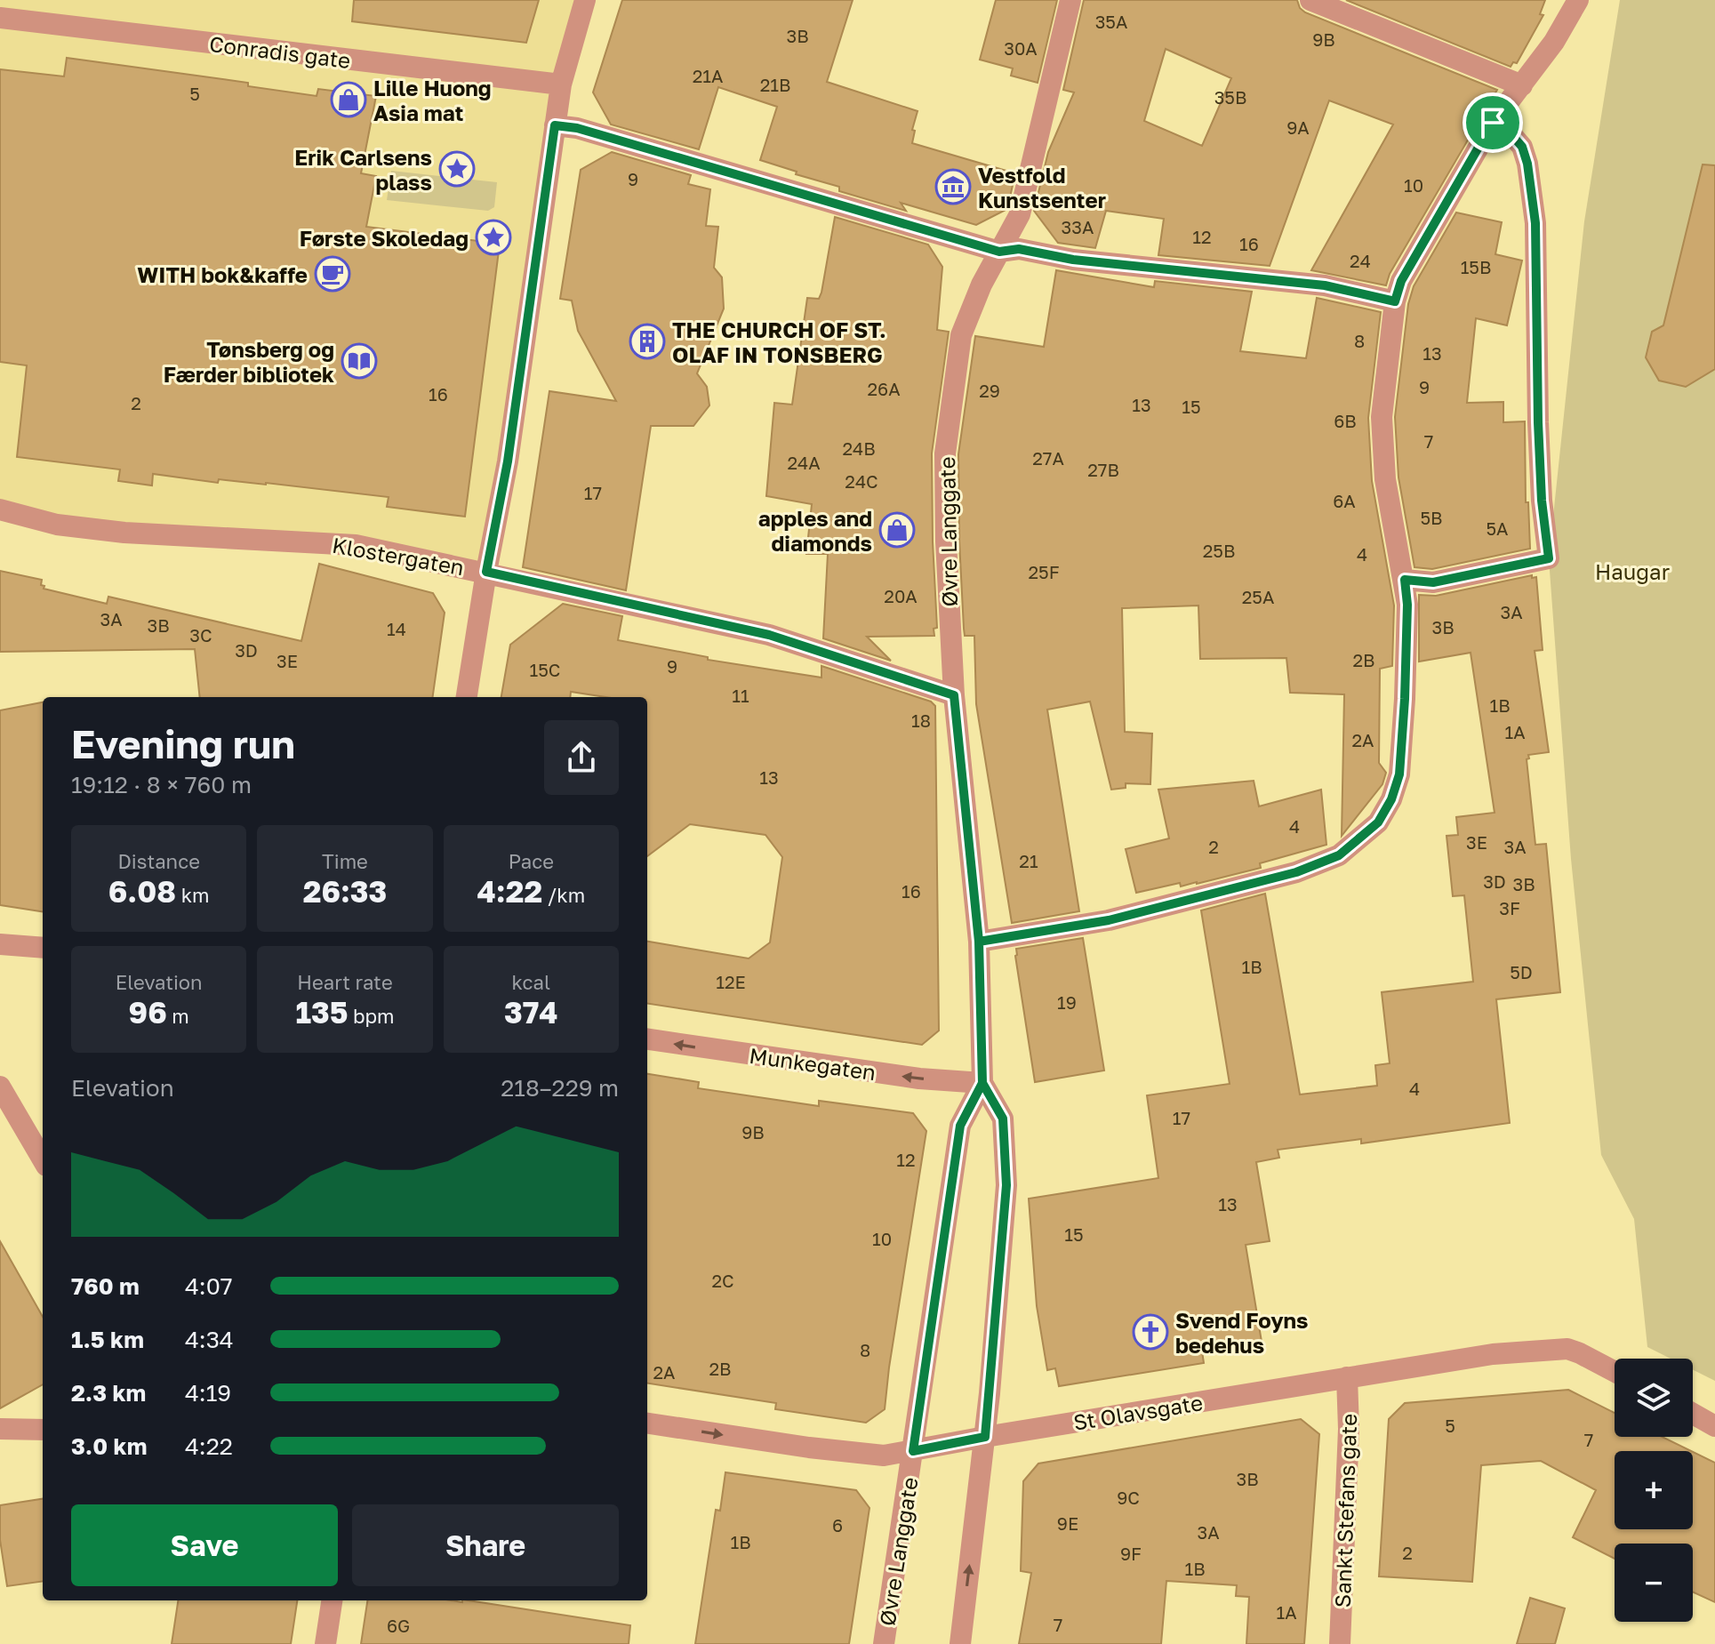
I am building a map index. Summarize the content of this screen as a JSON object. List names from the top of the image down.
{
  "streets": {
    "street": [
      "Conradis gate",
      "Øvre Langgate",
      "Klostergaten",
      "Munkegaten",
      "St Olavsgate",
      "Sankt Stefans gate"
    ]
  },
  "crossings": [
    ["Øvre Langgate", "Klostergaten"],
    ["Øvre Langgate", "Munkegaten"],
    ["Øvre Langgate", "St Olavsgate"],
    ["St Olavsgate", "Sankt Stefans gate"]
  ],
  "one_way": ["Munkegaten"],
  "parks": ["Haugar"],
  "places": {
    "shop": ["Lille Huong Asia mat", "apples and diamonds"],
    "place": ["Erik Carlsens plass", "Første Skoledag"],
    "museum": ["Vestfold Kunstsenter"],
    "cafe": ["WITH bok&kaffe"],
    "building": ["THE CHURCH OF ST. OLAF IN TONSBERG"],
    "library": ["Tønsberg og Færder bibliotek"],
    "church": ["Svend Foyns bedehus"]
  },
  "house_numbers": [
    "35A",
    "3B",
    "9B",
    "30A",
    "21A",
    "21B",
    "5",
    "35B",
    "9A",
    "9",
    "10",
    "33A",
    "12",
    "16",
    "24",
    "15B",
    "8",
    "13",
    "9",
    "26A",
    "29",
    "16",
    "2",
    "13",
    "15",
    "6B",
    "7",
    "24B",
    "27A",
    "24A",
    "27B",
    "24C",
    "17",
    "6A",
    "5B",
    "5A",
    "25B",
    "4",
    "25F",
    "20A",
    "25A",
    "3A",
    "3A",
    "3B",
    "3B",
    "14",
    "3C",
    "3D",
    "2B",
    "3E",
    "9",
    "15C",
    "11",
    "1B",
    "18",
    "1A",
    "2A",
    "13",
    "4",
    "3E",
    "2",
    "3A",
    "21",
    "3D",
    "3B",
    "16",
    "3F",
    "1B",
    "5D",
    "12E",
    "19",
    "4",
    "17",
    "9B",
    "12",
    "13",
    "15",
    "10",
    "2C",
    "8",
    "2B",
    "2A",
    "5",
    "7",
    "3B",
    "9C",
    "9E",
    "6",
    "3A",
    "1B",
    "2",
    "9F",
    "1B",
    "1A",
    "7",
    "6G"
  ],
  "page": {
    "heading": ["Evening run", "19:12 · 8 × 760 m"],
    "stats": [
      ["Distance", "6.08 km"],
      ["Time", "26:33"],
      ["Pace", "4:22 /km"],
      ["Elevation", "96 m"],
      ["Heart rate", "135 bpm"],
      ["kcal", "374"]
    ],
    "chart": ["Elevation", "218–229 m"],
    "list": [
      {
        "name": "760 m",
        "note": "4:07"
      },
      {
        "name": "1.5 km",
        "note": "4:34"
      },
      {
        "name": "2.3 km",
        "note": "4:19"
      },
      {
        "name": "3.0 km",
        "note": "4:22"
      }
    ],
    "map_buttons": ["+", "−"],
    "buttons": ["Save", "Share"]
  }
}
